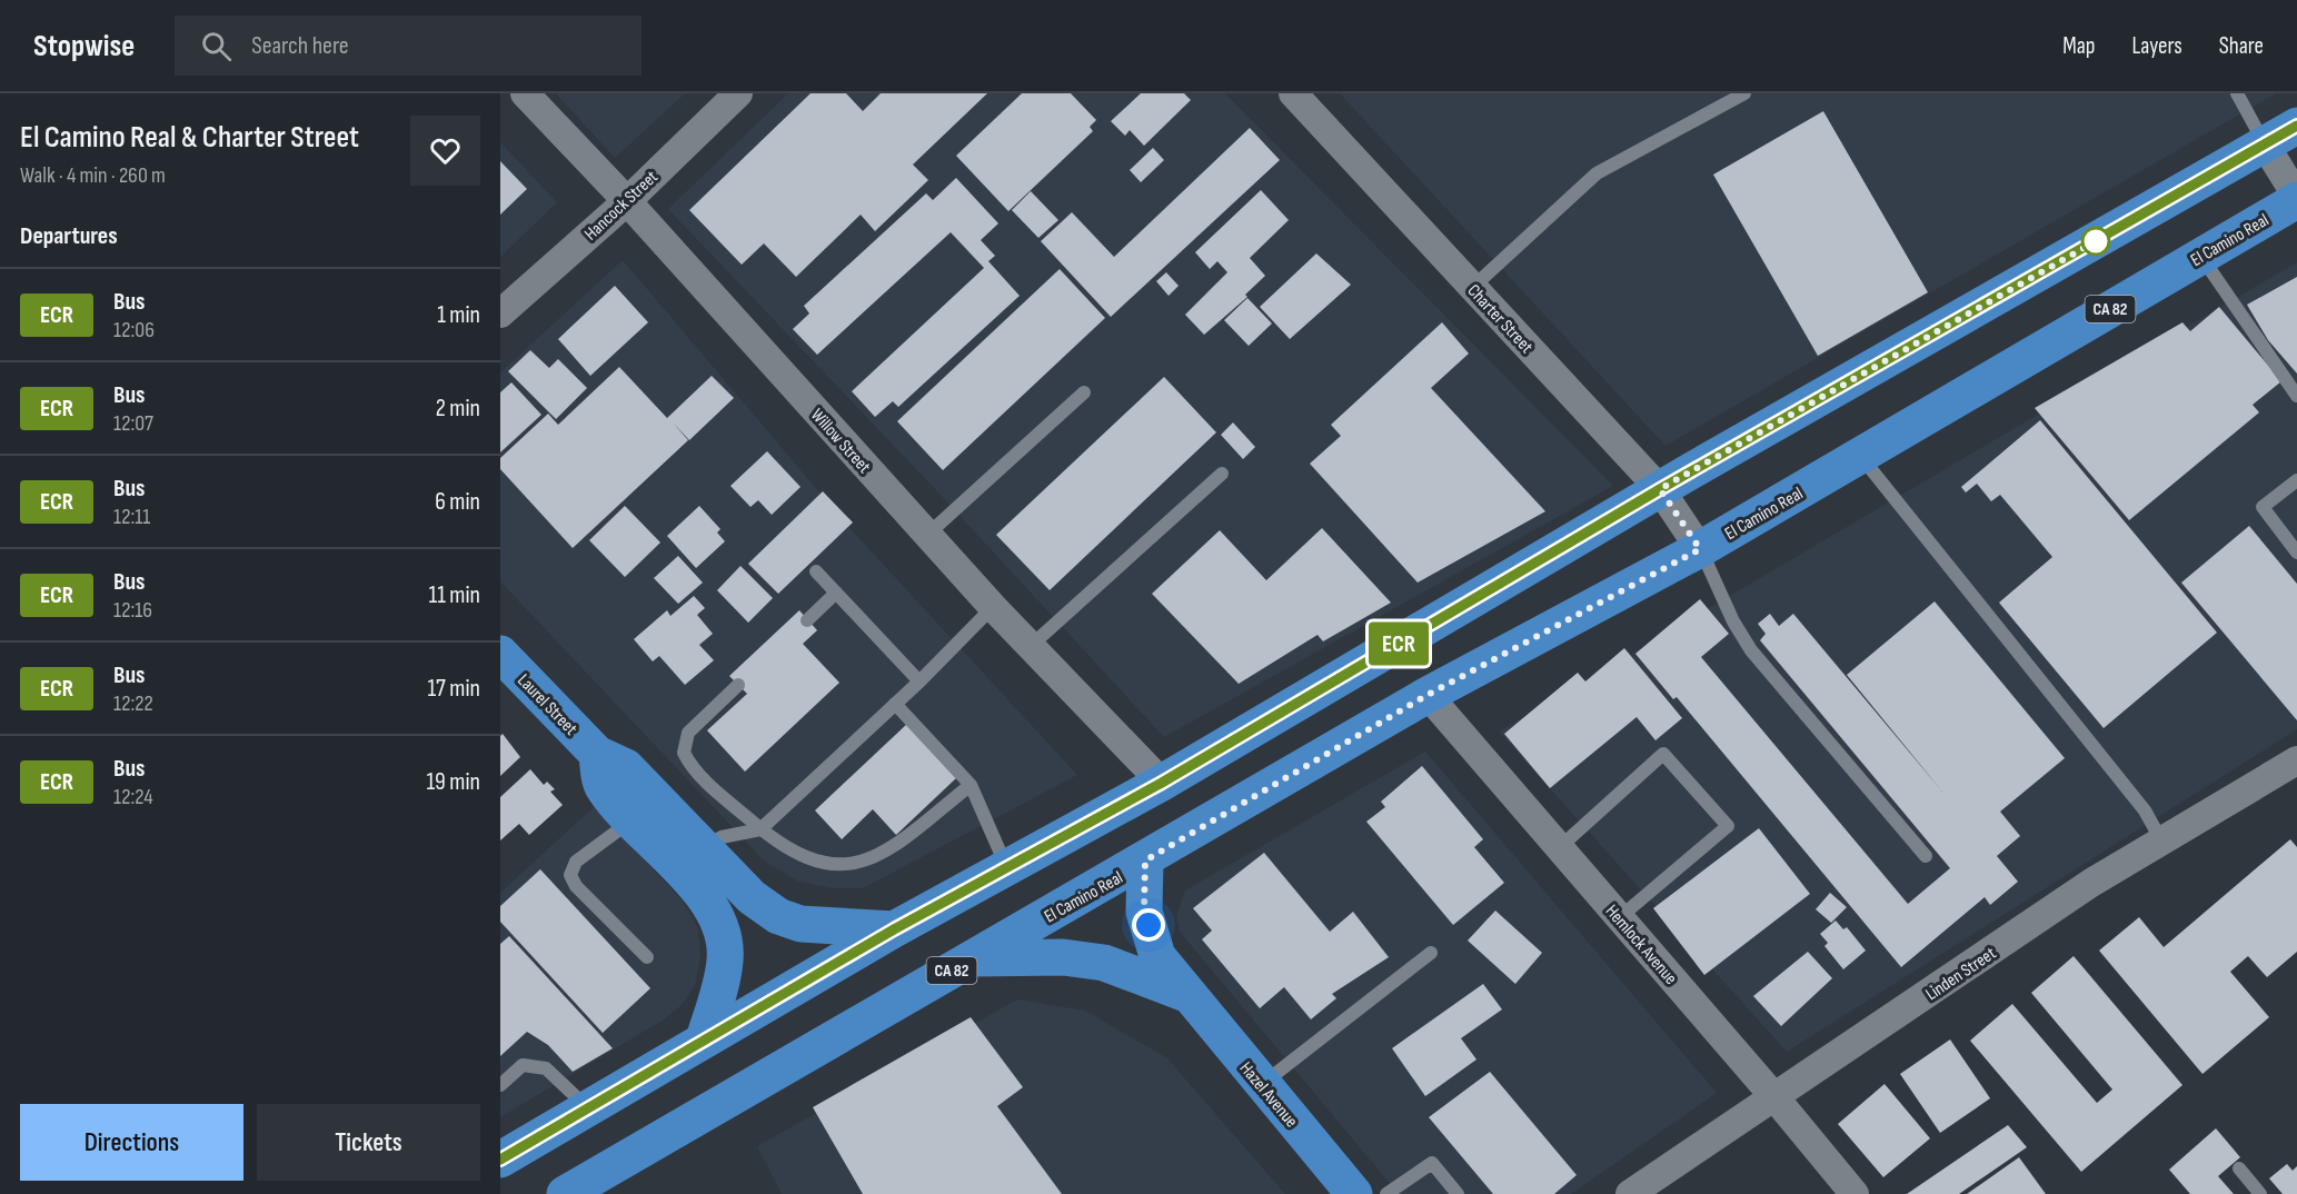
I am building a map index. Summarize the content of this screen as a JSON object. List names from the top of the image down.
{
  "streets": {
    "main road": [
      "El Camino Real",
      "CA 82",
      "Laurel Street",
      "Hazel Avenue"
    ],
    "street": [
      "Hancock Street",
      "Charter Street",
      "Willow Street",
      "Hemlock Avenue",
      "Linden Street"
    ]
  },
  "crossings": [
    ["Hancock Street", "Willow Street"],
    ["El Camino Real", "Charter Street"],
    ["El Camino Real", "Hemlock Avenue"],
    ["El Camino Real", "Hazel Avenue"],
    ["Hemlock Avenue", "Linden Street"]
  ],
  "lines": ["bus line ECR"],
  "page": {
    "header": "Stopwise",
    "search": "Search here",
    "nav": ["Map", "Layers", "Share"],
    "heading": [
      ["El Camino Real & Charter Street", "Walk · 4 min · 260 m"],
      "Departures"
    ],
    "on_map": "ECR",
    "list": [
      {
        "mark": "ECR",
        "name": "Bus",
        "note": "12:06",
        "value": "1 min"
      },
      {
        "mark": "ECR",
        "name": "Bus",
        "note": "12:07",
        "value": "2 min"
      },
      {
        "mark": "ECR",
        "name": "Bus",
        "note": "12:11",
        "value": "6 min"
      },
      {
        "mark": "ECR",
        "name": "Bus",
        "note": "12:16",
        "value": "11 min"
      },
      {
        "mark": "ECR",
        "name": "Bus",
        "note": "12:22",
        "value": "17 min"
      },
      {
        "mark": "ECR",
        "name": "Bus",
        "note": "12:24",
        "value": "19 min"
      }
    ],
    "buttons": ["Directions", "Tickets"]
  }
}
